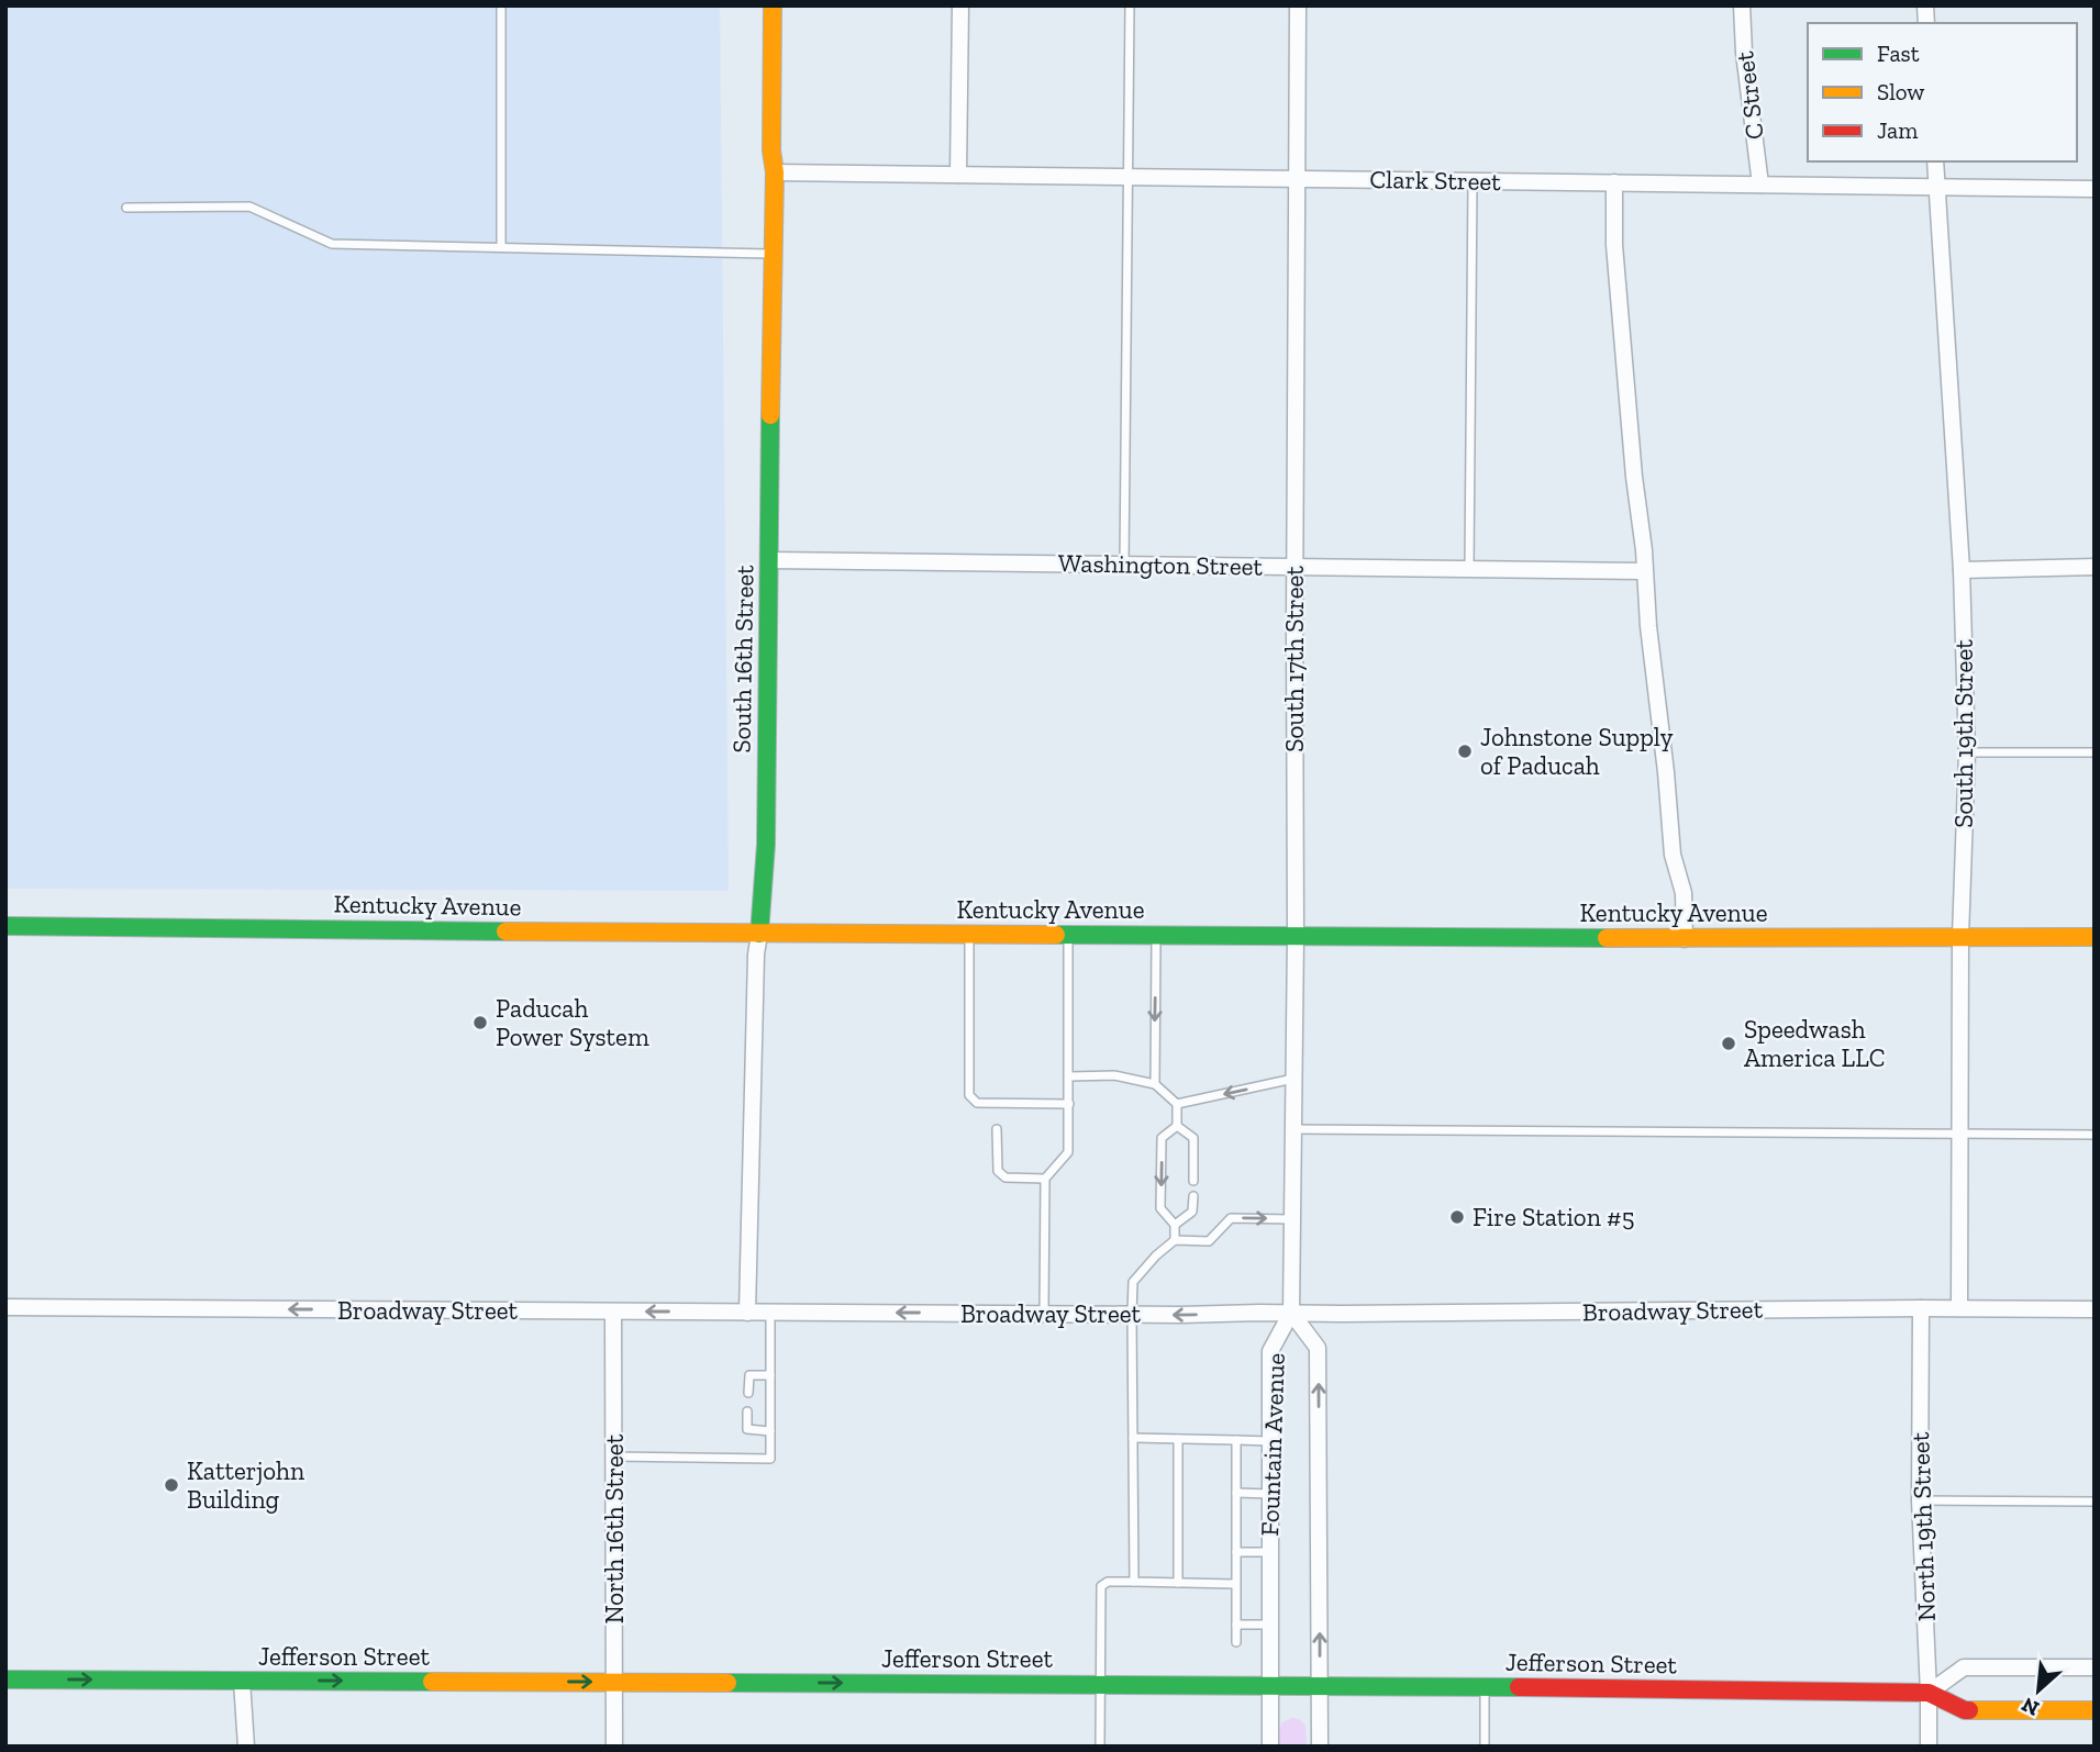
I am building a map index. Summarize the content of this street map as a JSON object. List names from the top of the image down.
{
  "streets": {
    "street": [
      "C Street",
      "Clark Street",
      "Washington Street",
      "South 16th Street",
      "South 17th Street",
      "South 19th Street",
      "Kentucky Avenue",
      "Broadway Street",
      "Fountain Avenue",
      "North 19th Street",
      "North 16th Street",
      "Jefferson Street"
    ]
  },
  "crossings": [
    ["C Street", "Clark Street"],
    ["Clark Street", "South 16th Street"],
    ["Clark Street", "South 17th Street"],
    ["Clark Street", "South 19th Street"],
    ["Washington Street", "South 16th Street"],
    ["Washington Street", "South 17th Street"],
    ["South 16th Street", "Kentucky Avenue"],
    ["South 16th Street", "Broadway Street"],
    ["South 17th Street", "Kentucky Avenue"],
    ["South 17th Street", "Broadway Street"],
    ["South 17th Street", "Fountain Avenue"],
    ["South 19th Street", "Kentucky Avenue"],
    ["South 19th Street", "Broadway Street"],
    ["Broadway Street", "Fountain Avenue"],
    ["Broadway Street", "North 19th Street"],
    ["Broadway Street", "North 16th Street"],
    ["Fountain Avenue", "Jefferson Street"],
    ["North 19th Street", "Jefferson Street"],
    ["North 16th Street", "Jefferson Street"]
  ],
  "one_way": ["Broadway Street", "Jefferson Street"],
  "places": [
    "Johnstone Supply of Paducah",
    "Paducah Power System",
    "Speedwash America LLC",
    "Fire Station #5",
    "Katterjohn Building"
  ],
  "legend": ["Fast", "Slow", "Jam"],
  "north": "bottom left"
}
